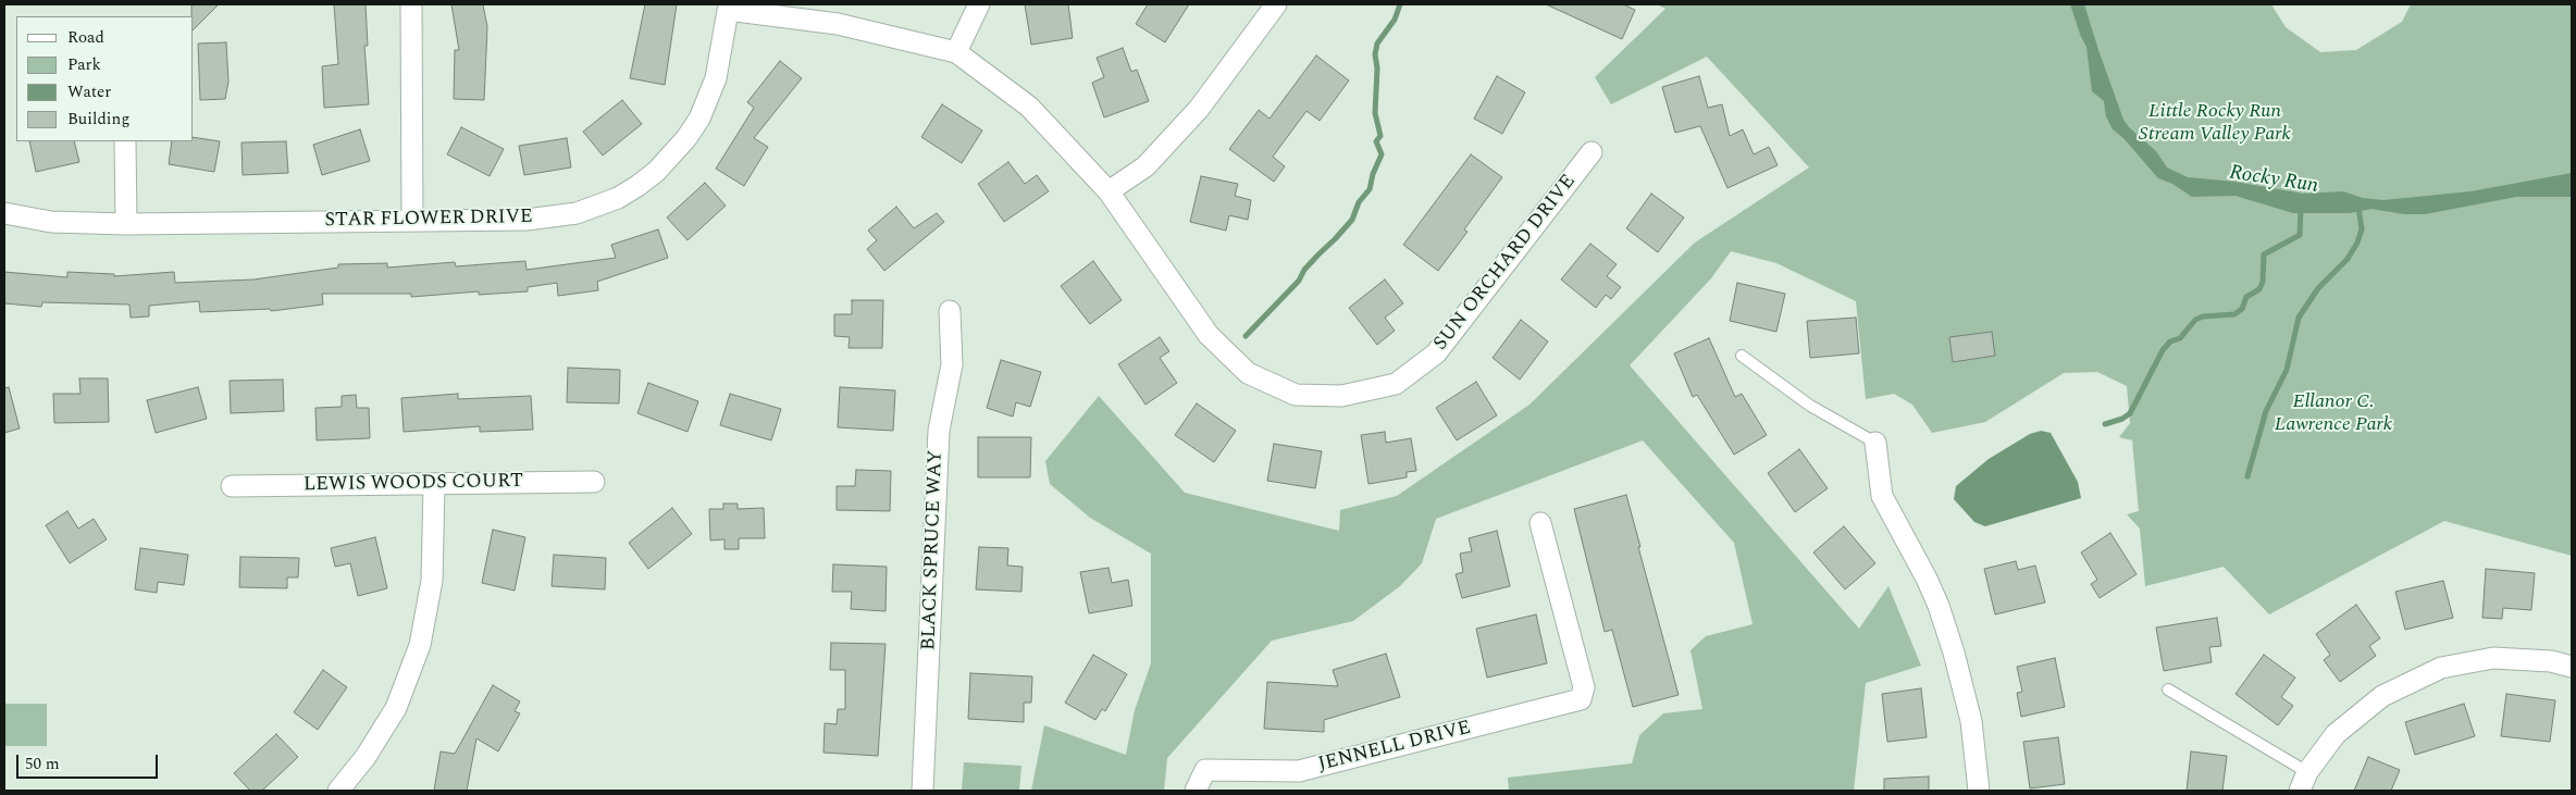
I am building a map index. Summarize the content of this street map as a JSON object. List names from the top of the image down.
{
  "streets": {
    "street": [
      "STAR FLOWER DRIVE",
      "SUN ORCHARD DRIVE",
      "LEWIS WOODS COURT",
      "BLACK SPRUCE WAY",
      "JENNELL DRIVE"
    ]
  },
  "crossings": [
    ["STAR FLOWER DRIVE", "SUN ORCHARD DRIVE"]
  ],
  "water": ["Rocky Run"],
  "parks": ["Little Rocky Run Stream Valley Park", "Ellanor C. Lawrence Park"],
  "legend": [
    "Road",
    "Park",
    "Water",
    "Building"
  ],
  "scale_bar": "50 m"
}
